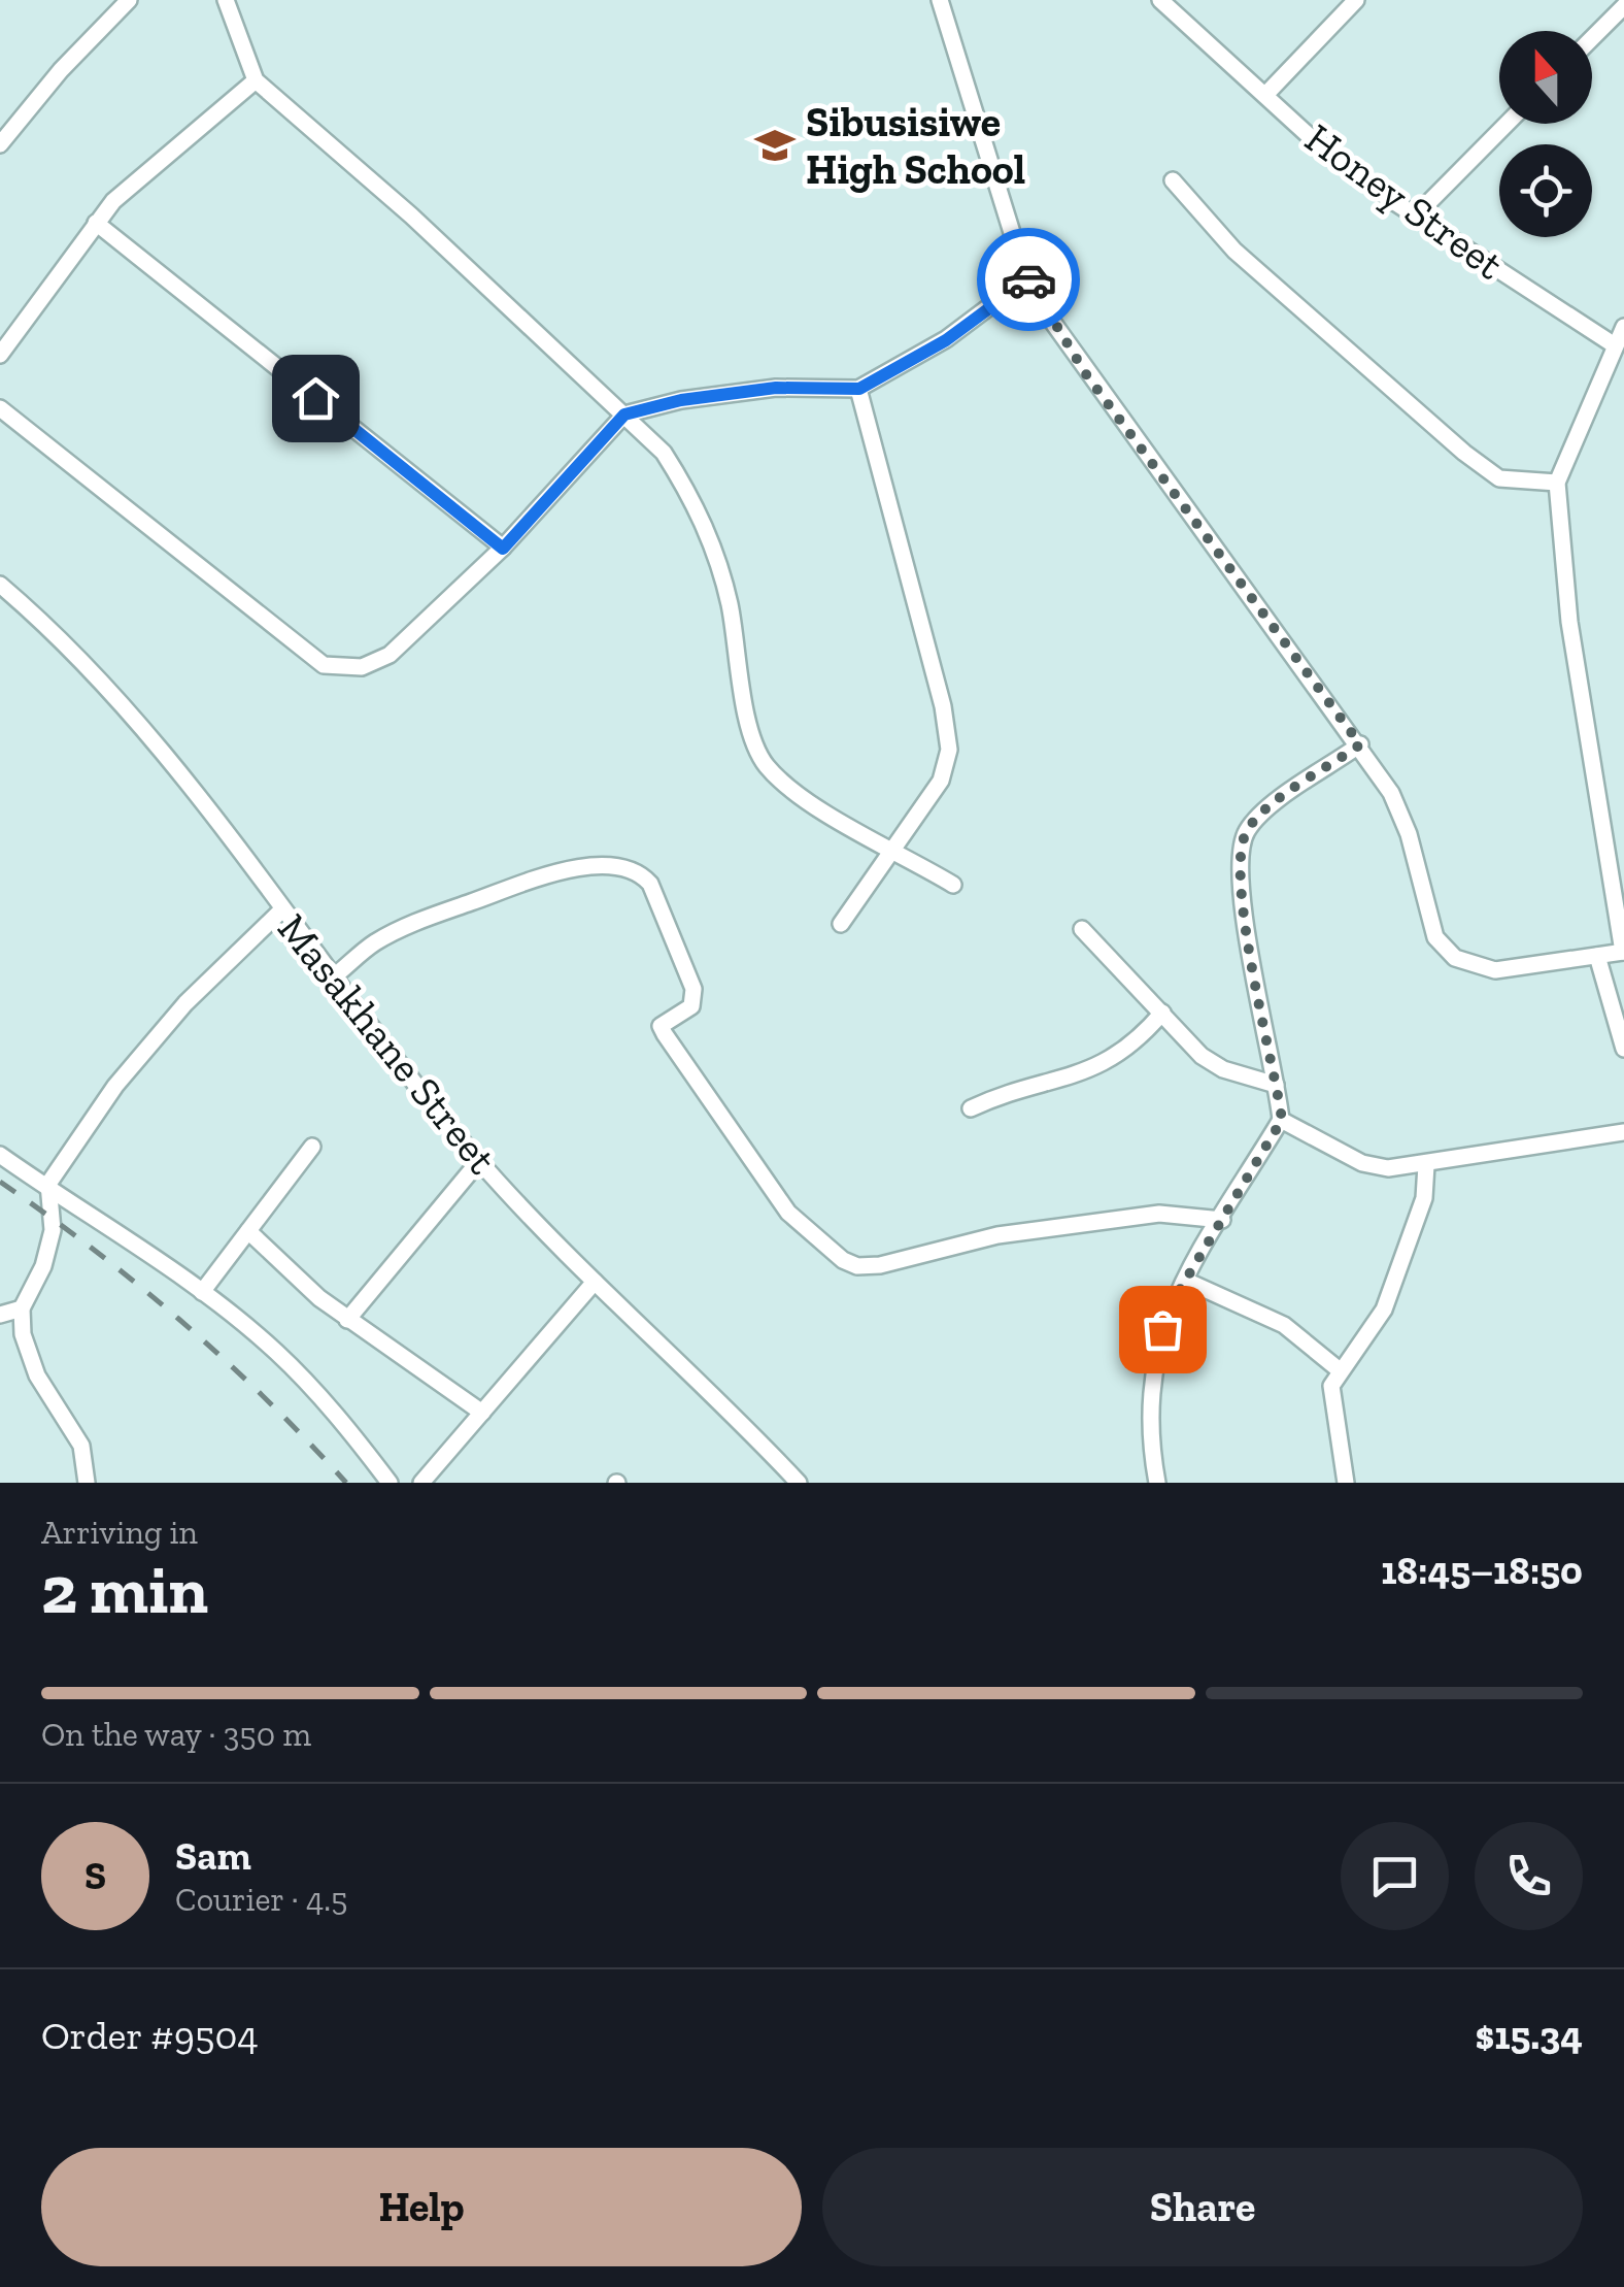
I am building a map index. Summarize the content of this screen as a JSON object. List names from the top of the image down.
{
  "streets": {
    "street": ["Honey Street", "Masakhane Street"]
  },
  "places": {
    "school or university": ["Sibusisiwe High School"]
  },
  "north": "top",
  "page": {
    "heading": ["2 min", "Arriving in", "18:45–18:50"],
    "panel": [
      "Sam",
      "Courier · 4.5",
      "Order #9504",
      "$15.34"
    ],
    "bar": "On the way · 350 m",
    "round": "S",
    "buttons": ["Help", "Share"]
  }
}
